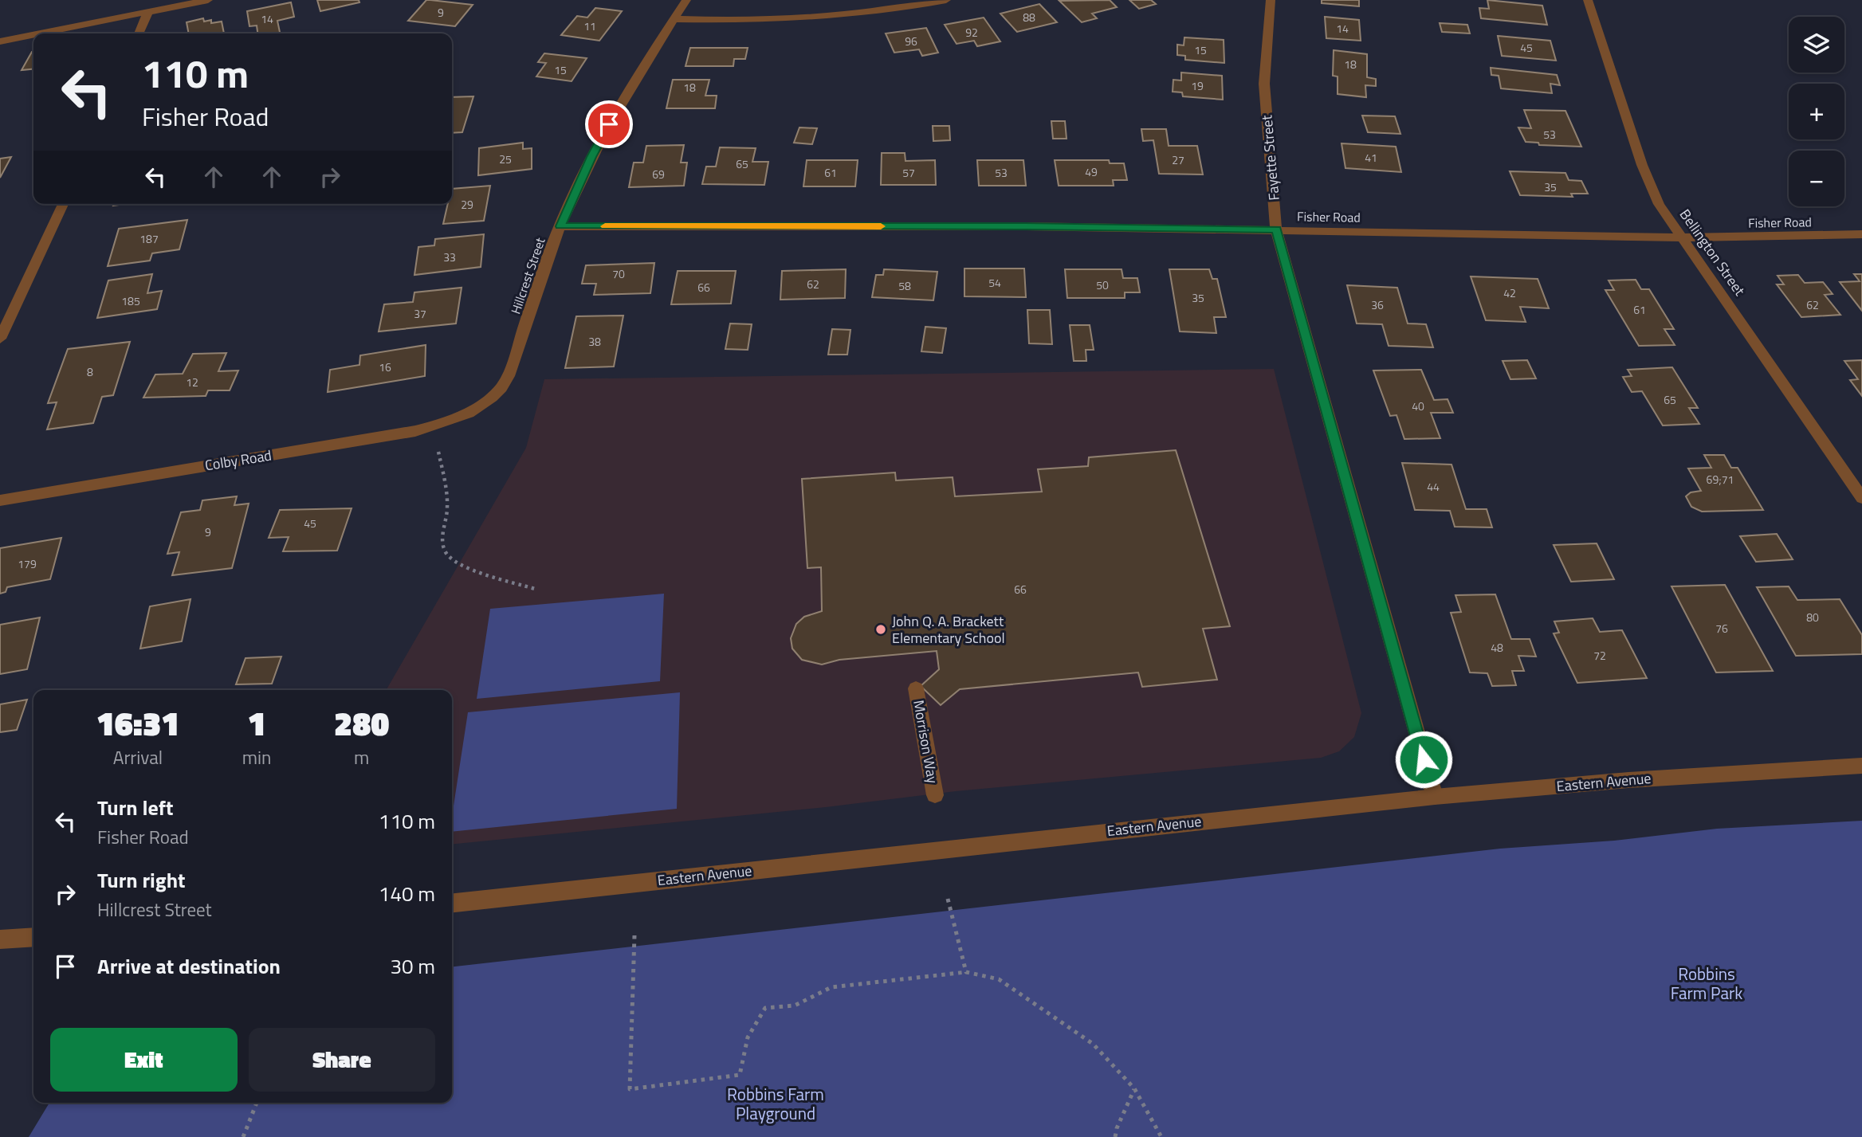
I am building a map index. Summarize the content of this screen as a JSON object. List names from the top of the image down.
{
  "streets": {
    "street": [
      "Fayette Street",
      "Fisher Road",
      "Bellington Street",
      "Hillcrest Street",
      "Colby Road",
      "Morrison Way",
      "Eastern Avenue"
    ]
  },
  "crossings": [
    ["Fayette Street", "Fisher Road"],
    ["Fayette Street", "Eastern Avenue"],
    ["Fisher Road", "Bellington Street"],
    ["Fisher Road", "Hillcrest Street"],
    ["Hillcrest Street", "Colby Road"]
  ],
  "parks": ["Robbins Farm Park", "Robbins Farm Playground"],
  "places": ["John Q. A. Brackett Elementary School"],
  "house_numbers": [
    "9",
    "88",
    "14",
    "11",
    "14",
    "92",
    "96",
    "45",
    "15",
    "18",
    "15",
    "19",
    "18",
    "53",
    "41",
    "25",
    "27",
    "65",
    "49",
    "61",
    "57",
    "53",
    "69",
    "35",
    "29",
    "187",
    "33",
    "70",
    "54",
    "62",
    "50",
    "58",
    "66",
    "42",
    "35",
    "185",
    "36",
    "62",
    "61",
    "37",
    "38",
    "16",
    "8",
    "12",
    "65",
    "40",
    "69;71",
    "44",
    "45",
    "9",
    "179",
    "66",
    "80",
    "76",
    "48",
    "72"
  ],
  "page": {
    "map_buttons": ["+", "−"],
    "turn": ["110 m", "Fisher Road"],
    "eta": [
      "16:31",
      "Arrival",
      "1",
      "min",
      "280",
      "m"
    ],
    "list": [
      {
        "name": "Turn left",
        "note": "Fisher Road",
        "value": "110 m"
      },
      {
        "name": "Turn right",
        "note": "Hillcrest Street",
        "value": "140 m"
      },
      {
        "name": "Arrive at destination",
        "value": "30 m"
      }
    ],
    "buttons": ["Exit", "Share"]
  }
}
